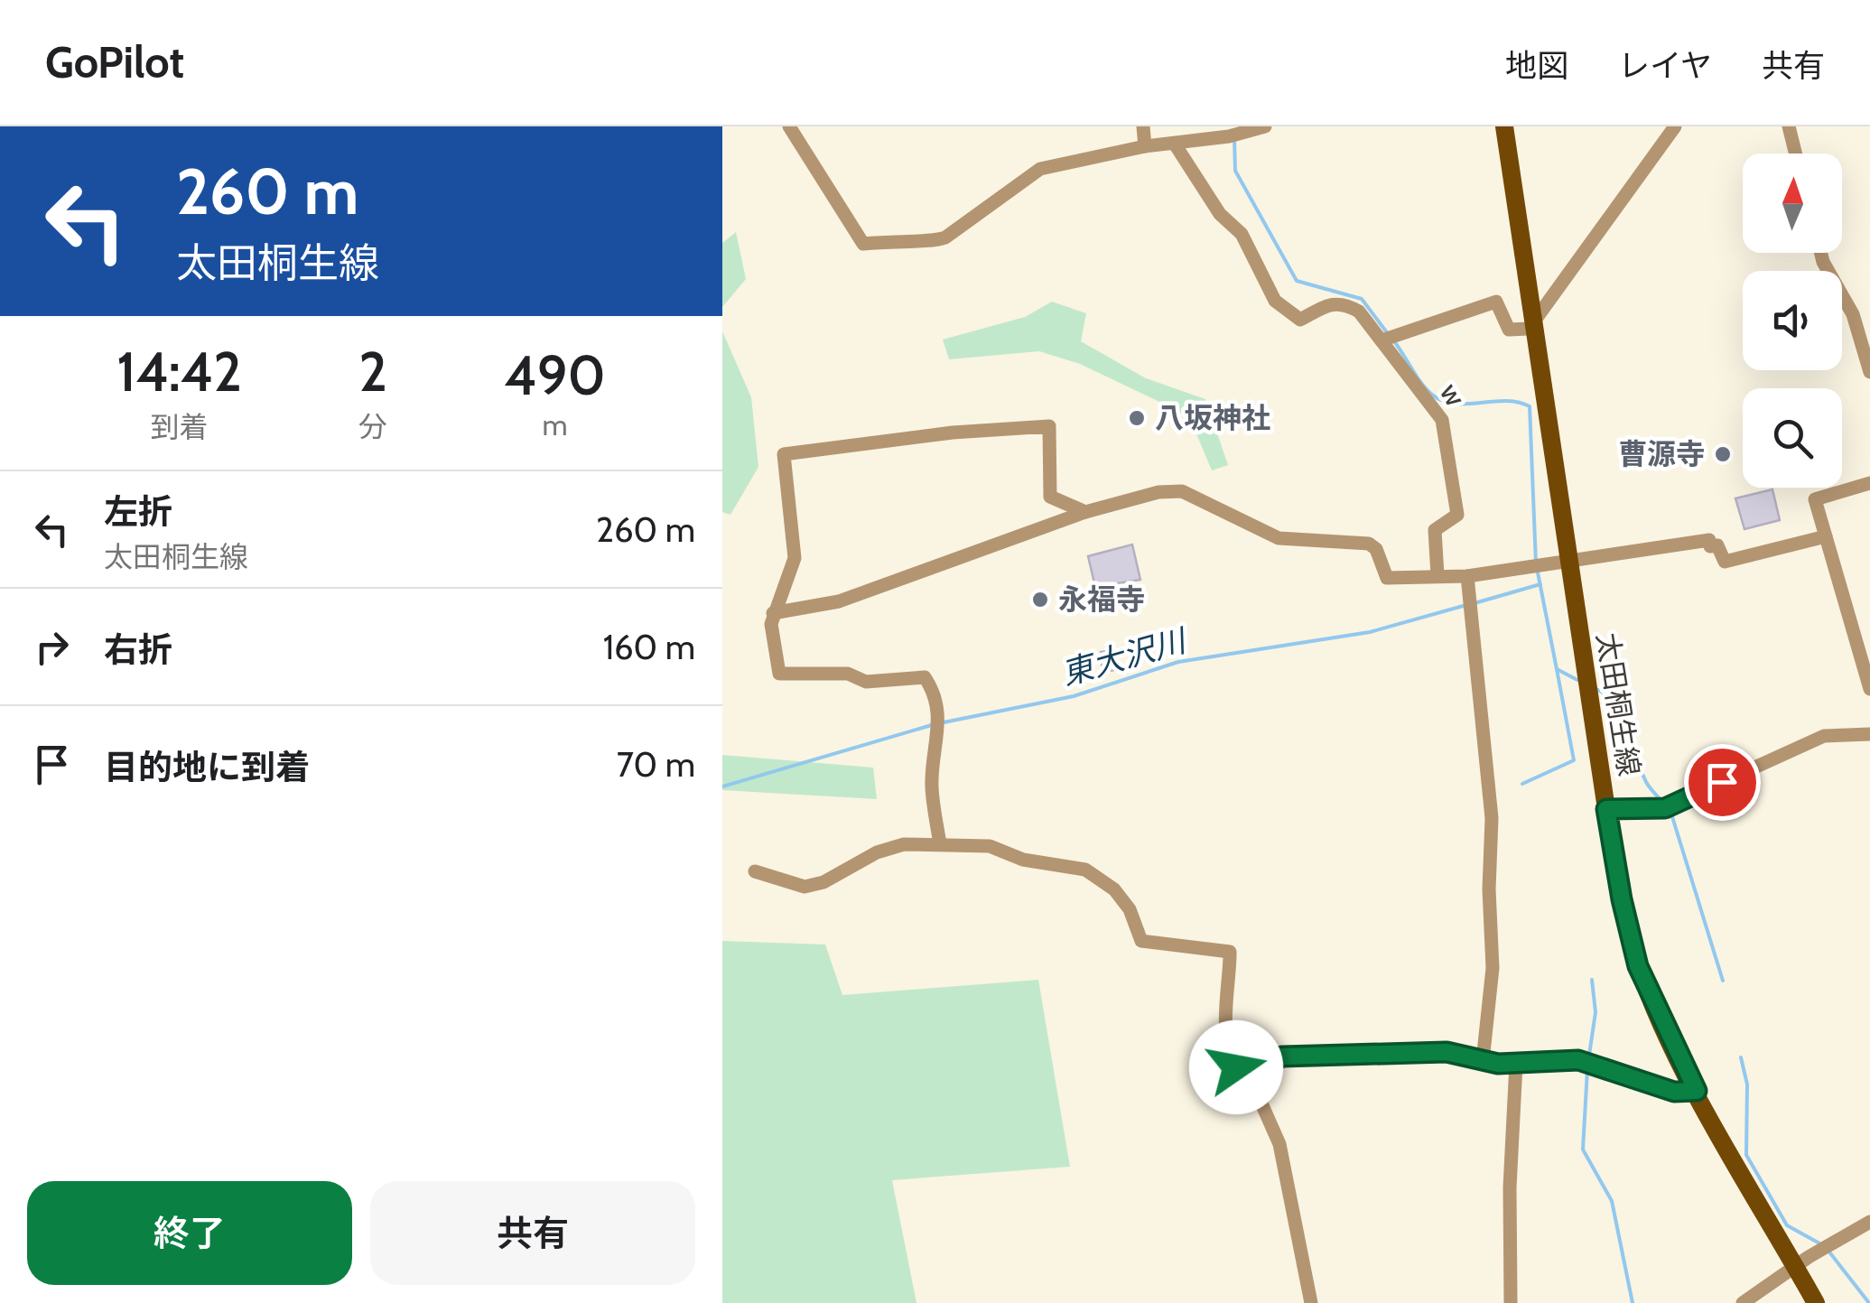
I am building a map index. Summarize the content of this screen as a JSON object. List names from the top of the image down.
{
  "streets": {
    "main road": ["太田桐生線"],
    "street": ["w"]
  },
  "water": ["東大沢川"],
  "places": ["八坂神社", "曹源寺", "永福寺"],
  "north": "top",
  "page": {
    "header": "GoPilot",
    "nav": ["地図", "レイヤ", "共有"],
    "turn": ["260 m", "太田桐生線"],
    "eta": [
      "14:42",
      "到着",
      "2",
      "分",
      "490",
      "m"
    ],
    "list": [
      {
        "name": "左折",
        "note": "太田桐生線",
        "value": "260 m"
      },
      {
        "name": "右折",
        "value": "160 m"
      },
      {
        "name": "目的地に到着",
        "value": "70 m"
      }
    ],
    "buttons": ["終了", "共有"]
  }
}
